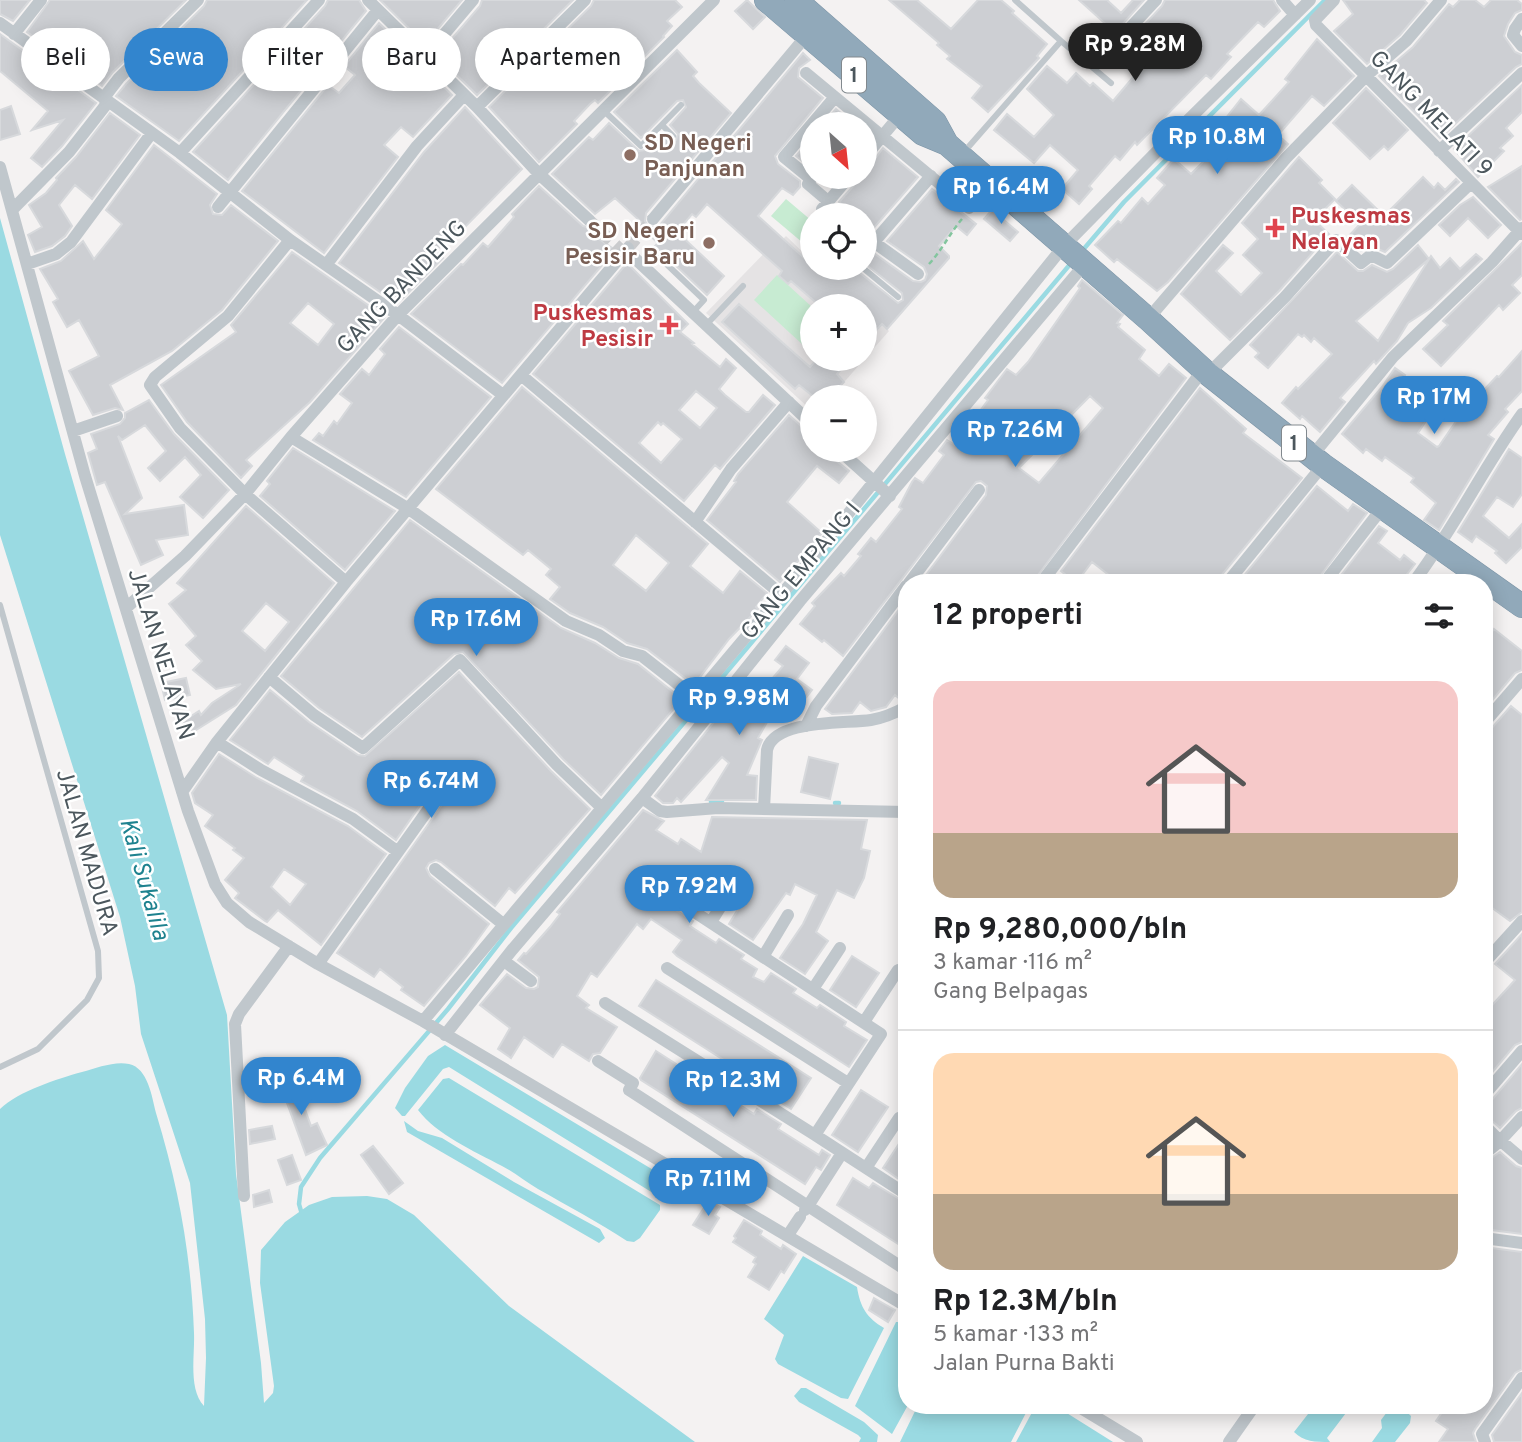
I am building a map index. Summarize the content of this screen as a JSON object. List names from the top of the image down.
{
  "streets": {
    "highway": ["1"],
    "street": [
      "GANG MELATI 9",
      "GANG BANDENG",
      "GANG EMPANG I",
      "JALAN NELAYAN"
    ],
    "lane": ["JALAN MADURA"]
  },
  "crossings": [
    ["1", "GANG EMPANG I"],
    ["GANG BANDENG", "JALAN NELAYAN"],
    ["GANG EMPANG I", "JALAN NELAYAN"]
  ],
  "water": ["Kali Sukalila"],
  "places": {
    "other": ["SD Negeri Panjunan", "SD Negeri Pesisir Baru"],
    "health": ["Puskesmas Nelayan", "Puskesmas Pesisir"]
  },
  "north": "bottom right",
  "page": {
    "price": [
      "Rp 9.28M",
      "Rp 10.8M",
      "Rp 16.4M",
      "Rp 17M",
      "Rp 7.26M",
      "Rp 17.6M",
      "Rp 9.98M",
      "Rp 6.74M",
      "Rp 7.92M",
      "Rp 6.4M",
      "Rp 12.3M",
      "Rp 7.11M"
    ],
    "chip": [
      "Beli",
      "Sewa",
      "Filter",
      "Baru",
      "Apartemen"
    ],
    "map_buttons": ["+", "−"],
    "heading": "12 properti",
    "list": [
      {
        "name": "Rp 9,280,000/bln",
        "note": "3 kamar · 116 m² · Gang Belpagas"
      },
      {
        "name": "Rp 12.3M/bln",
        "note": "5 kamar · 133 m² · Jalan Purna Bakti"
      }
    ]
  }
}
